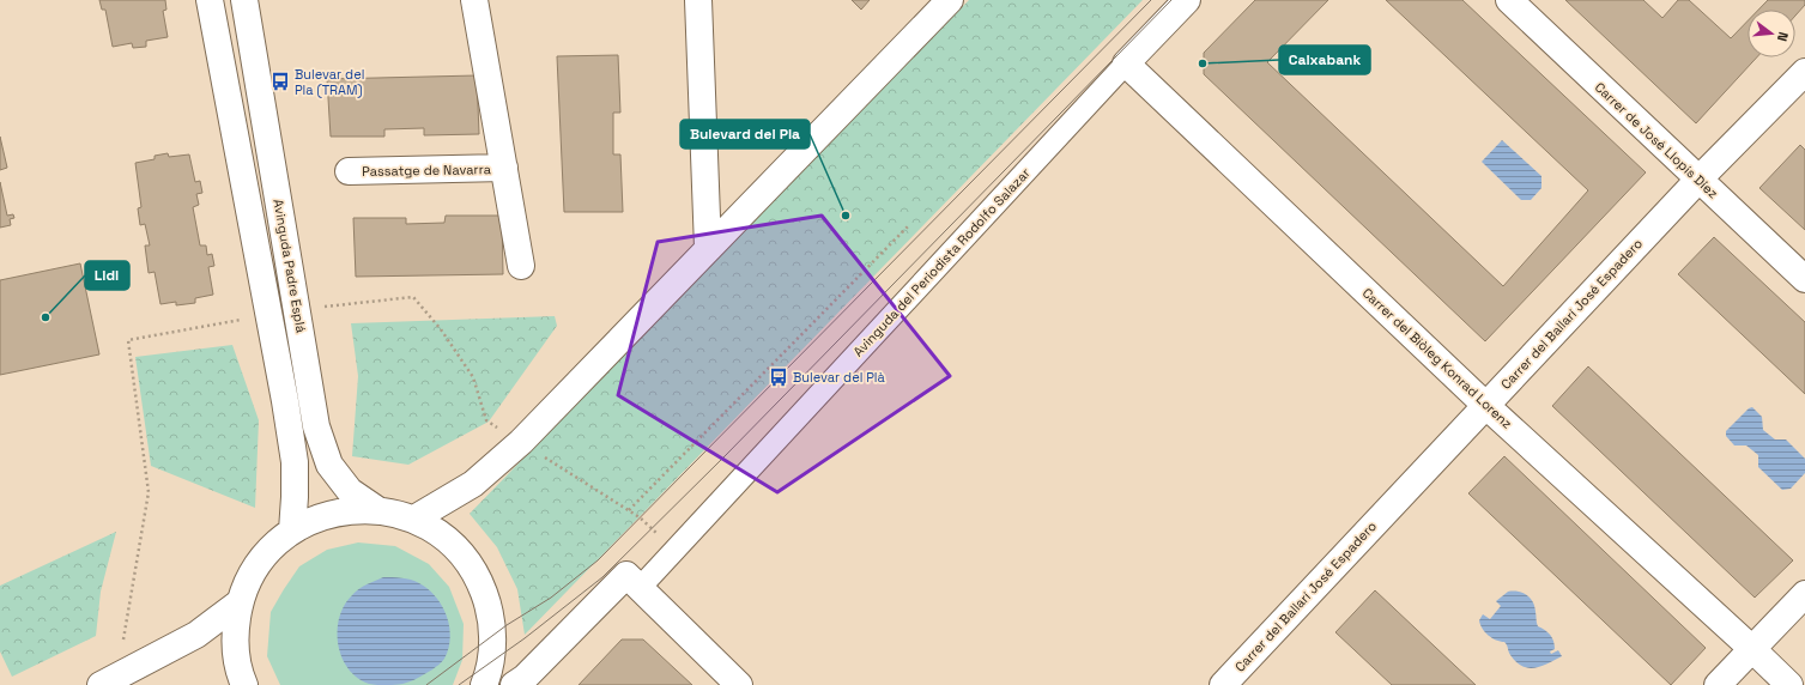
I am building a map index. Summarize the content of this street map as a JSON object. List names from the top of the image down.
{
  "streets": {
    "street": [
      "Carrer de José Llopis Díez",
      "Passatge de Navarra",
      "Avinguda del Periodista Rodolfo Salazar",
      "Avinguda Padre Esplá",
      "Carrer del Ballarí José Espadero",
      "Carrer del Biòleg Konrad Lorenz"
    ]
  },
  "crossings": [
    ["Carrer de José Llopis Díez", "Carrer del Ballarí José Espadero"],
    ["Avinguda del Periodista Rodolfo Salazar", "Carrer del Biòleg Konrad Lorenz"],
    ["Carrer del Ballarí José Espadero", "Carrer del Biòleg Konrad Lorenz"]
  ],
  "places": {
    "other": ["Caixabank", "Bulevard del Pla", "Lidl"],
    "bus stop": ["Bulevar del Pla (TRAM)", "Bulevar del Plà"]
  },
  "north": "right"
}
